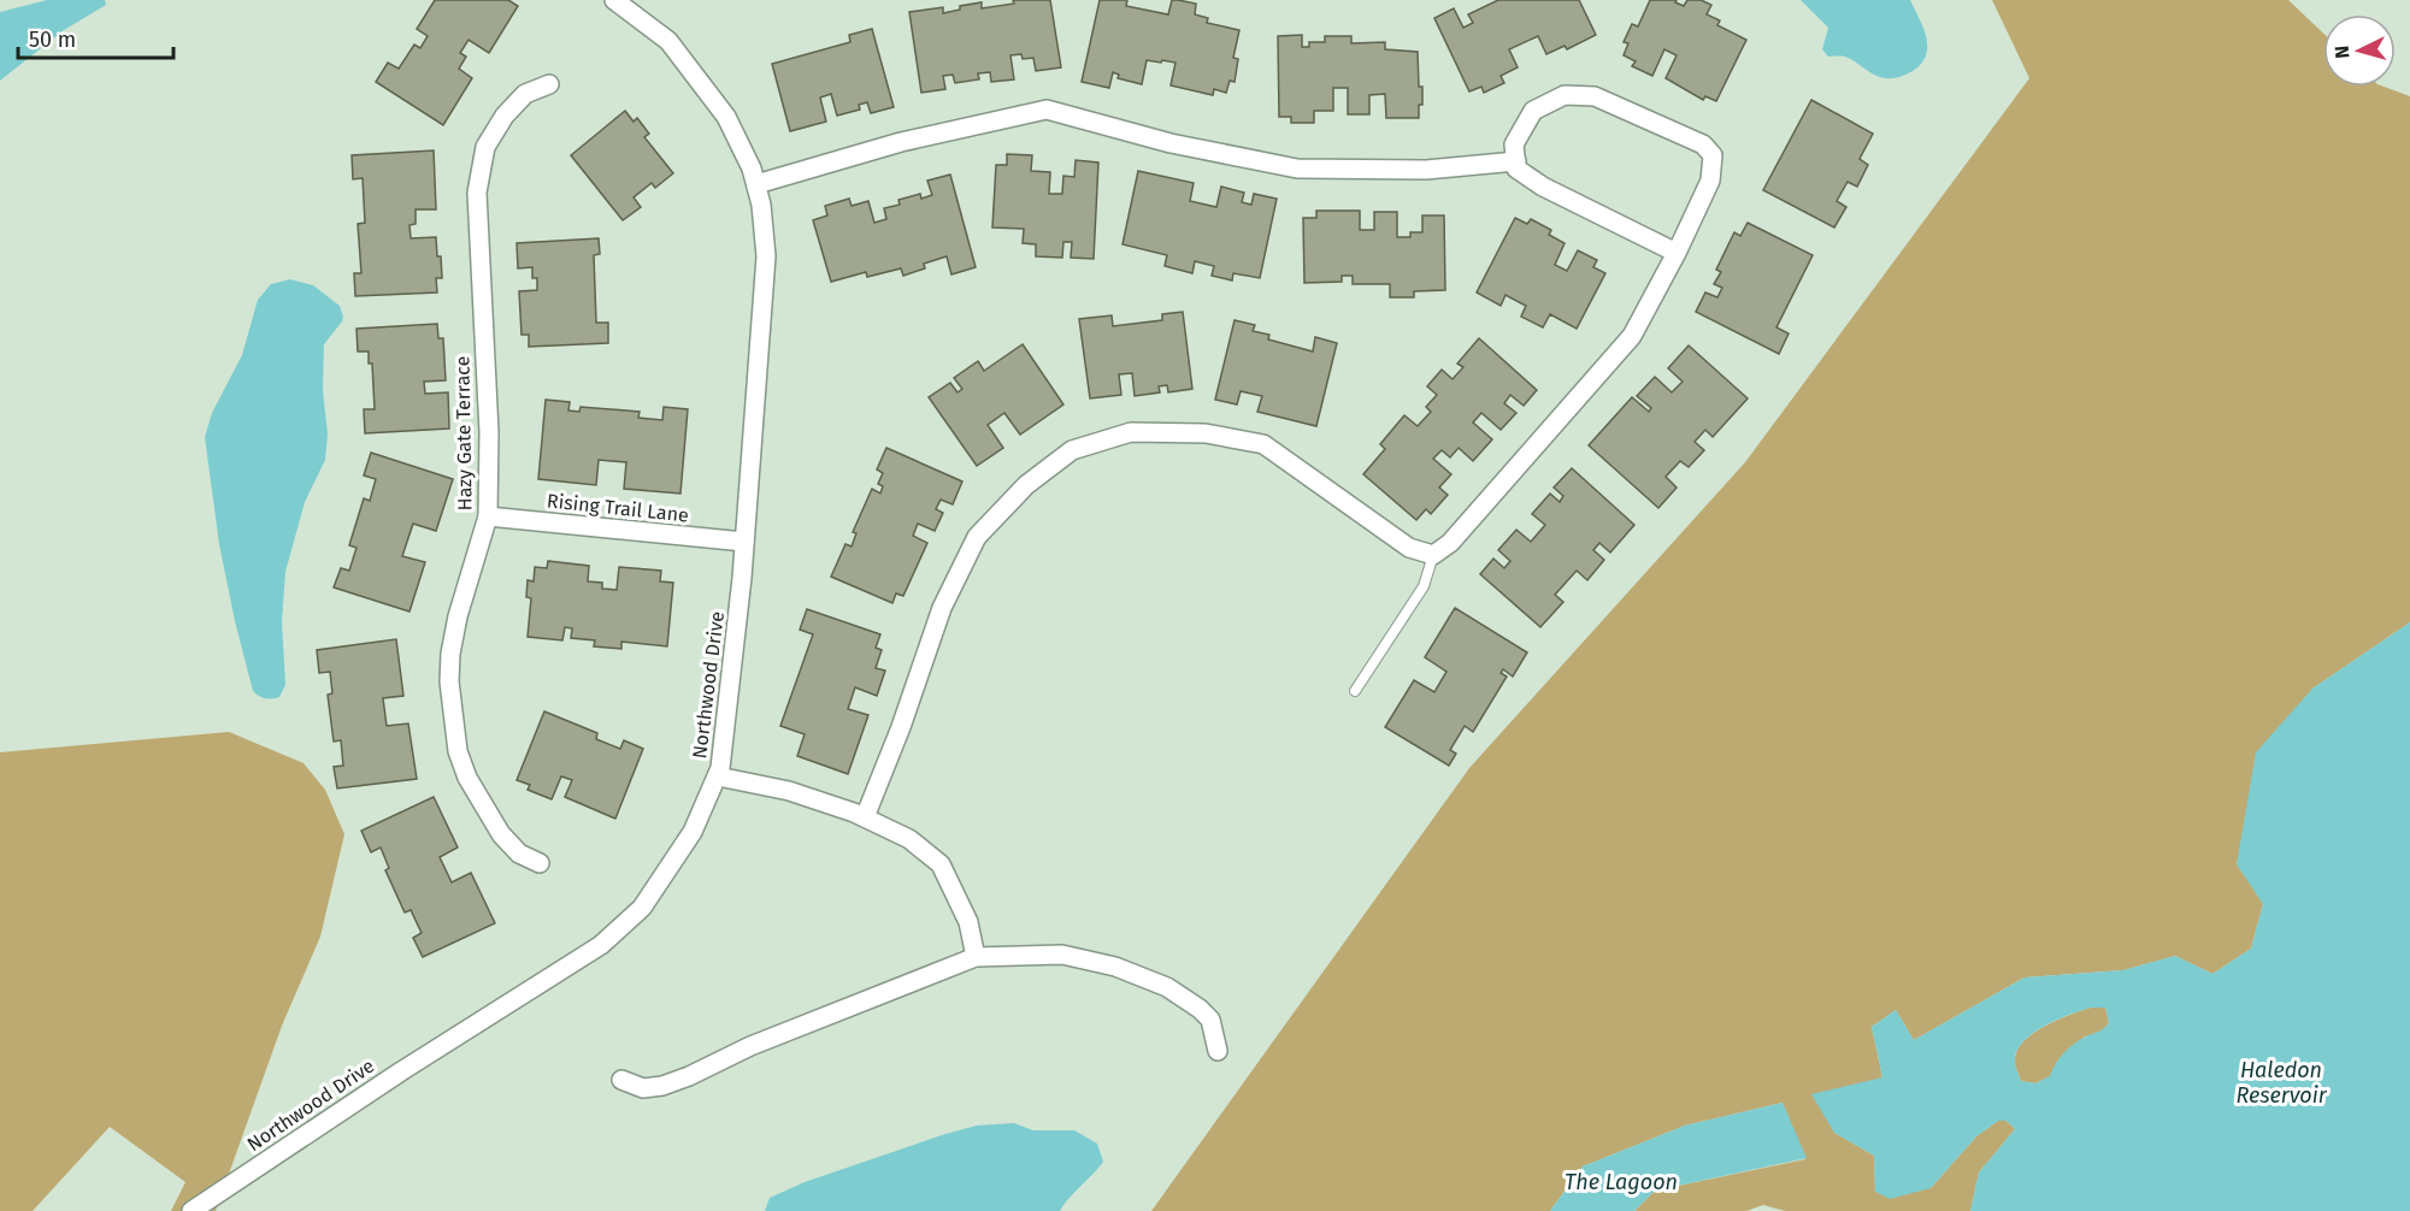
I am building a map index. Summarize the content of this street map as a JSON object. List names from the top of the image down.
{
  "streets": {
    "street": ["Hazy Gate Terrace", "Rising Trail Lane", "Northwood Drive"]
  },
  "crossings": [
    ["Hazy Gate Terrace", "Rising Trail Lane"],
    ["Rising Trail Lane", "Northwood Drive"]
  ],
  "water": ["Haledon Reservoir", "The Lagoon"],
  "scale_bar": "50 m",
  "north": "left"
}
